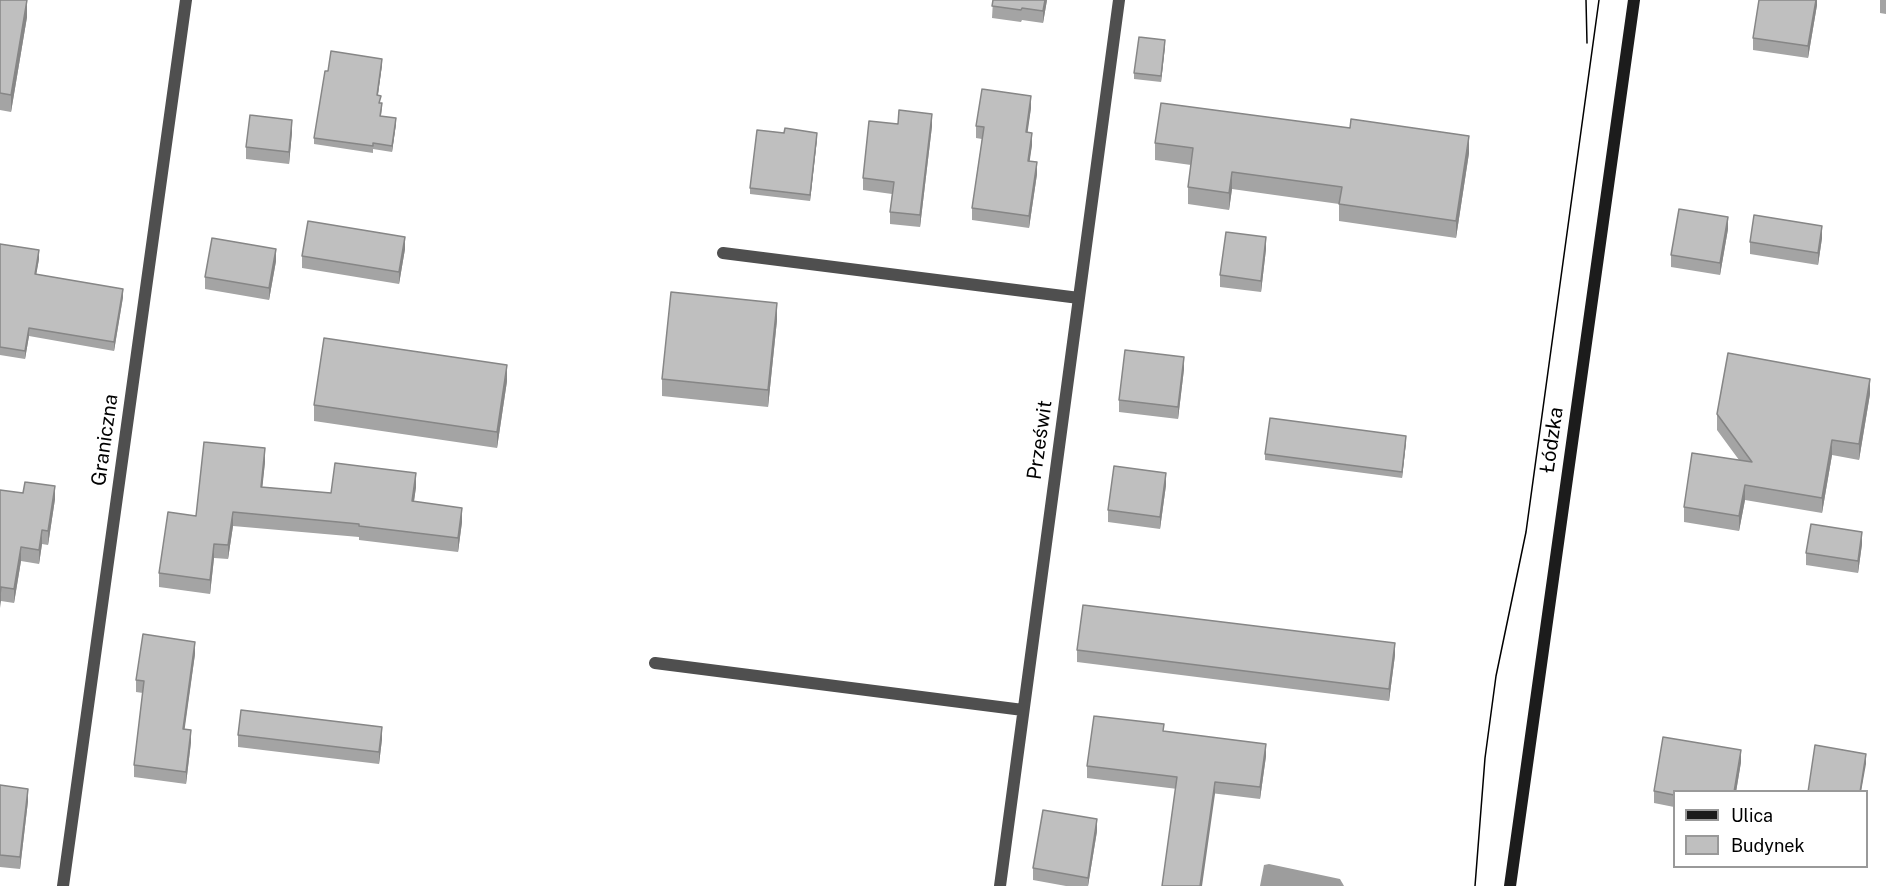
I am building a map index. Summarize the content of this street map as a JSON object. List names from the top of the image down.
{
  "streets": {
    "main road": ["Łódzka"],
    "street": ["Graniczna", "Prześwit"]
  },
  "legend": ["Ulica", "Budynek"]
}
